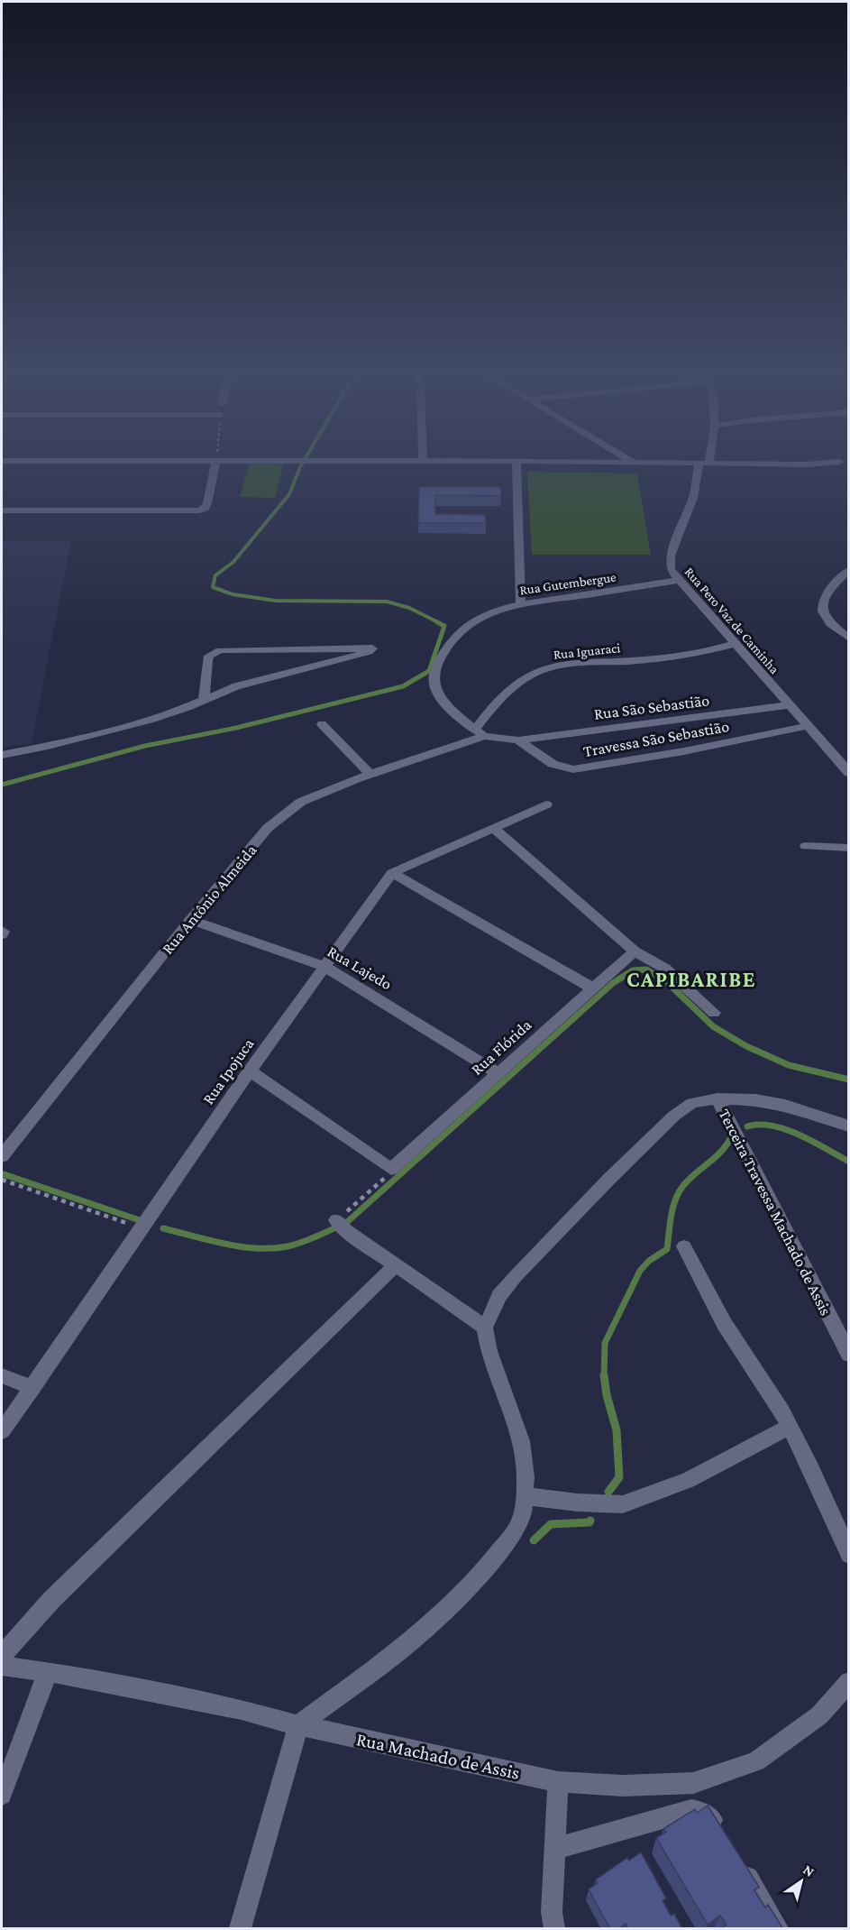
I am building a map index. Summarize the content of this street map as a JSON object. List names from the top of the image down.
{
  "streets": {
    "street": [
      "Rua Gutembergue",
      "Rua Pero Vaz de Caminha",
      "Rua Iguaraci",
      "Rua São Sebastião",
      "Travessa São Sebastião",
      "Rua Antônio Almeida",
      "Rua Lajedo",
      "Rua Flórida",
      "Rua Ipojuca",
      "Terceira Travessa Machado de Assis",
      "Rua Machado de Assis"
    ]
  },
  "crossings": [
    ["Rua Gutembergue", "Rua Pero Vaz de Caminha"],
    ["Rua Gutembergue", "Rua Iguaraci"],
    ["Rua Gutembergue", "Travessa São Sebastião"],
    ["Rua Gutembergue", "Rua Antônio Almeida"],
    ["Rua Pero Vaz de Caminha", "Rua Iguaraci"],
    ["Rua Pero Vaz de Caminha", "Rua São Sebastião"],
    ["Rua Pero Vaz de Caminha", "Travessa São Sebastião"],
    ["Rua Iguaraci", "Travessa São Sebastião"],
    ["Rua Iguaraci", "Rua Antônio Almeida"],
    ["Rua São Sebastião", "Travessa São Sebastião"],
    ["Travessa São Sebastião", "Rua Antônio Almeida"],
    ["Rua Antônio Almeida", "Rua Lajedo"],
    ["Rua Lajedo", "Rua Flórida"],
    ["Rua Lajedo", "Rua Ipojuca"]
  ],
  "districts": ["CAPIBARIBE"],
  "north": "top right"
}
